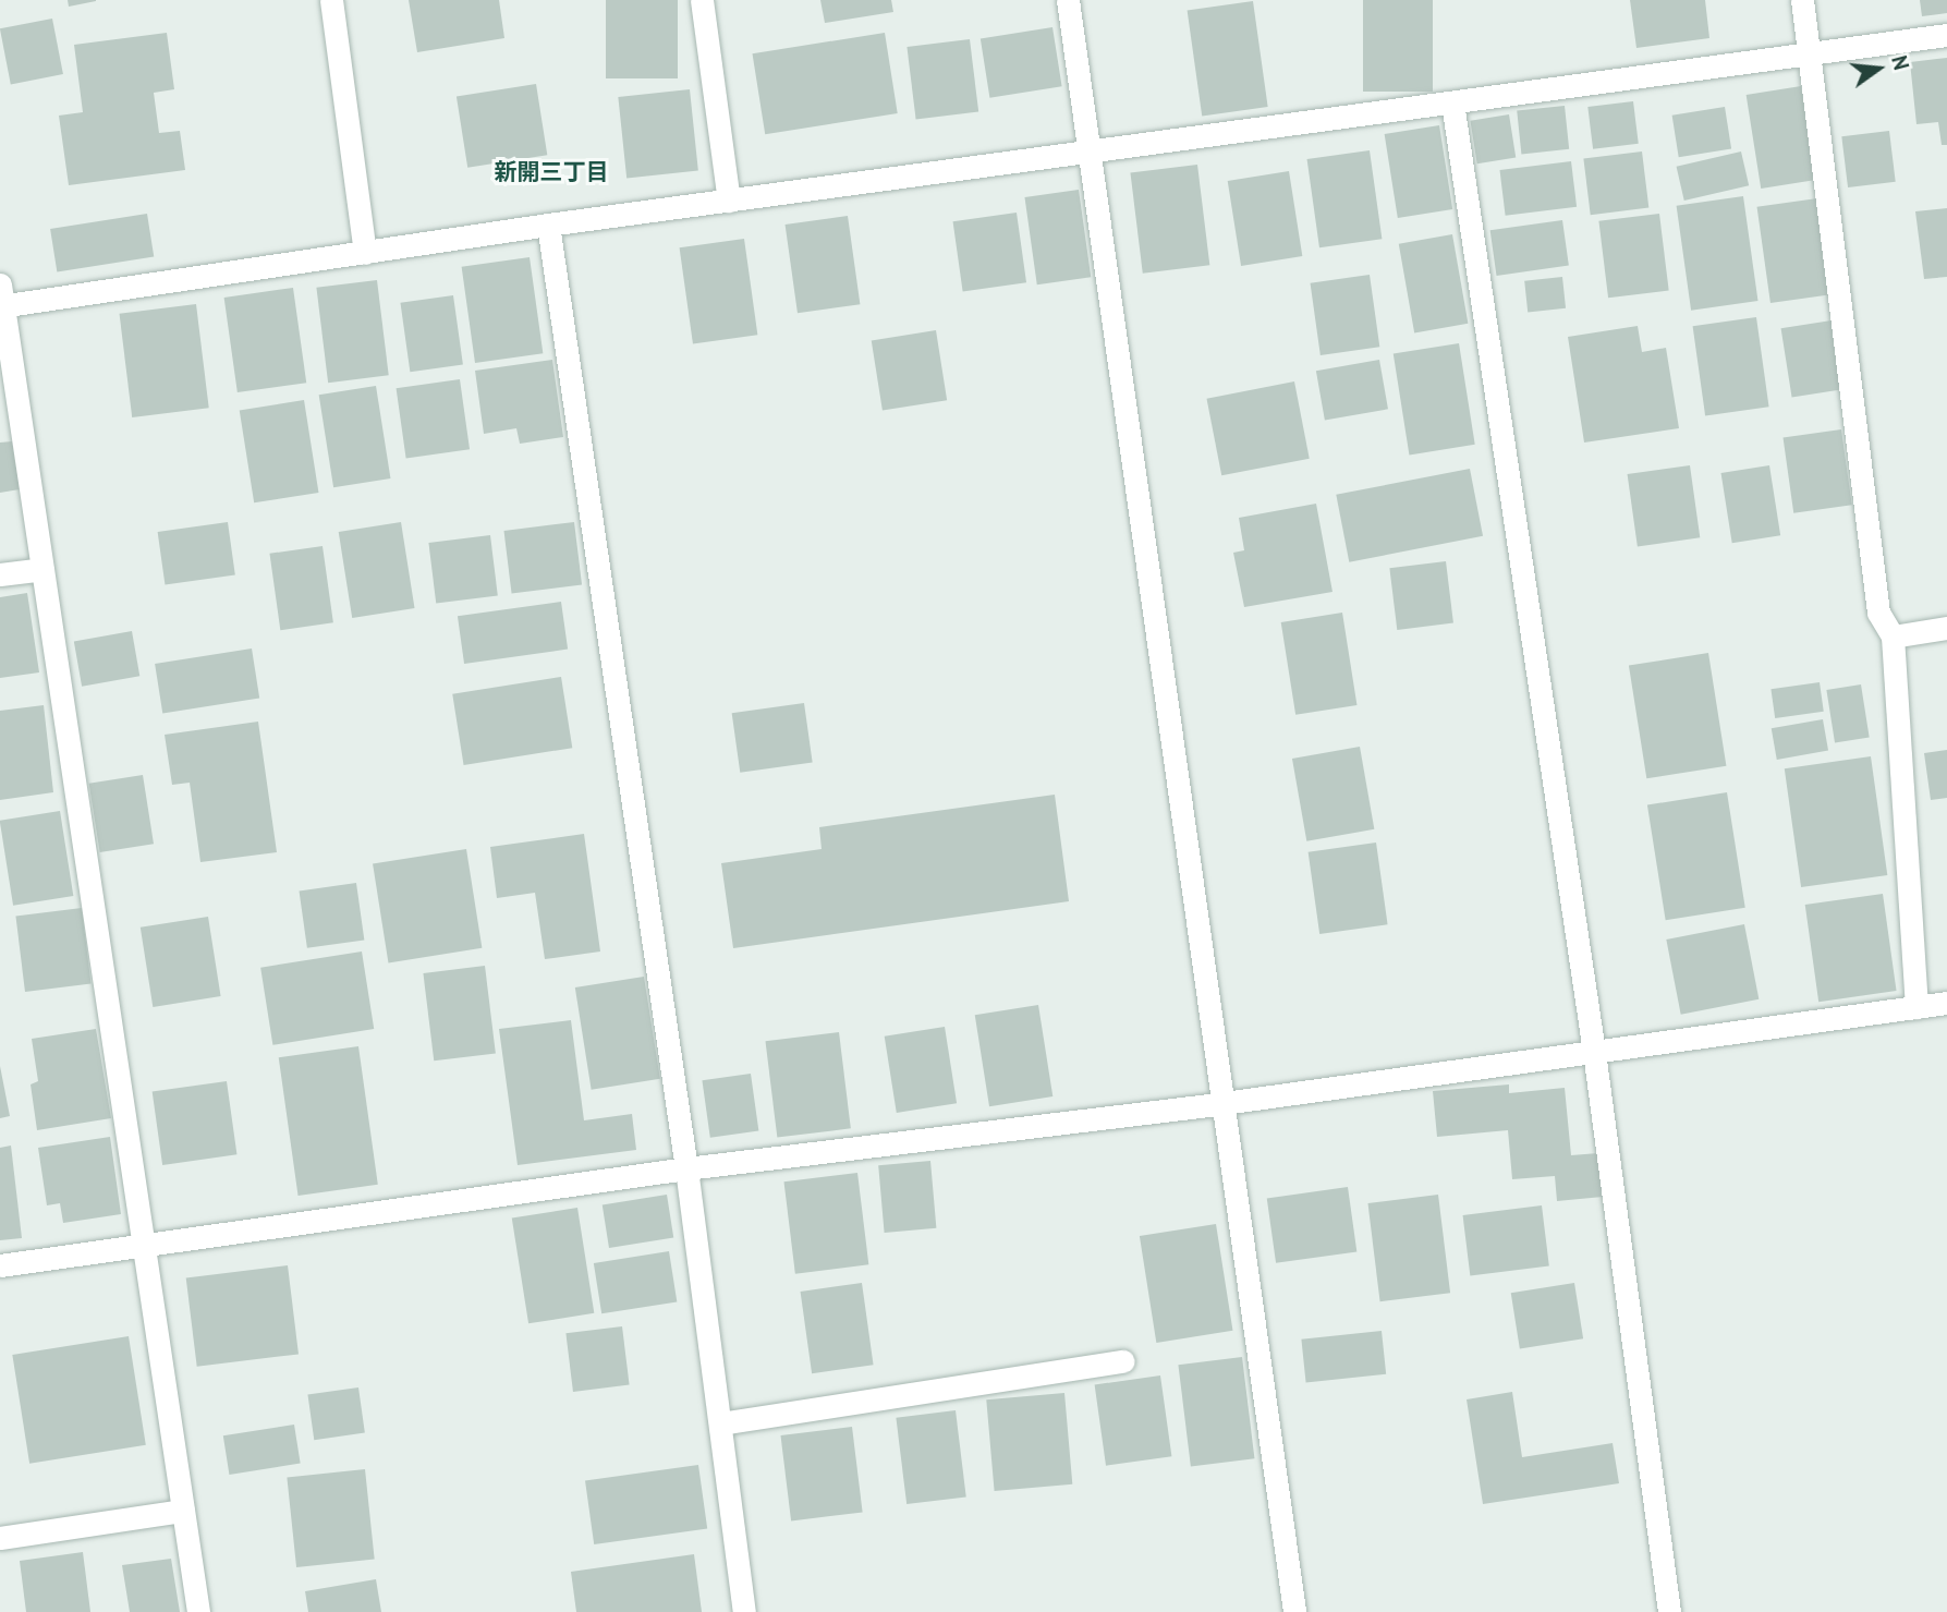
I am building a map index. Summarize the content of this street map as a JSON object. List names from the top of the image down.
{
  "districts": ["新開三丁目"],
  "north": "right"
}
